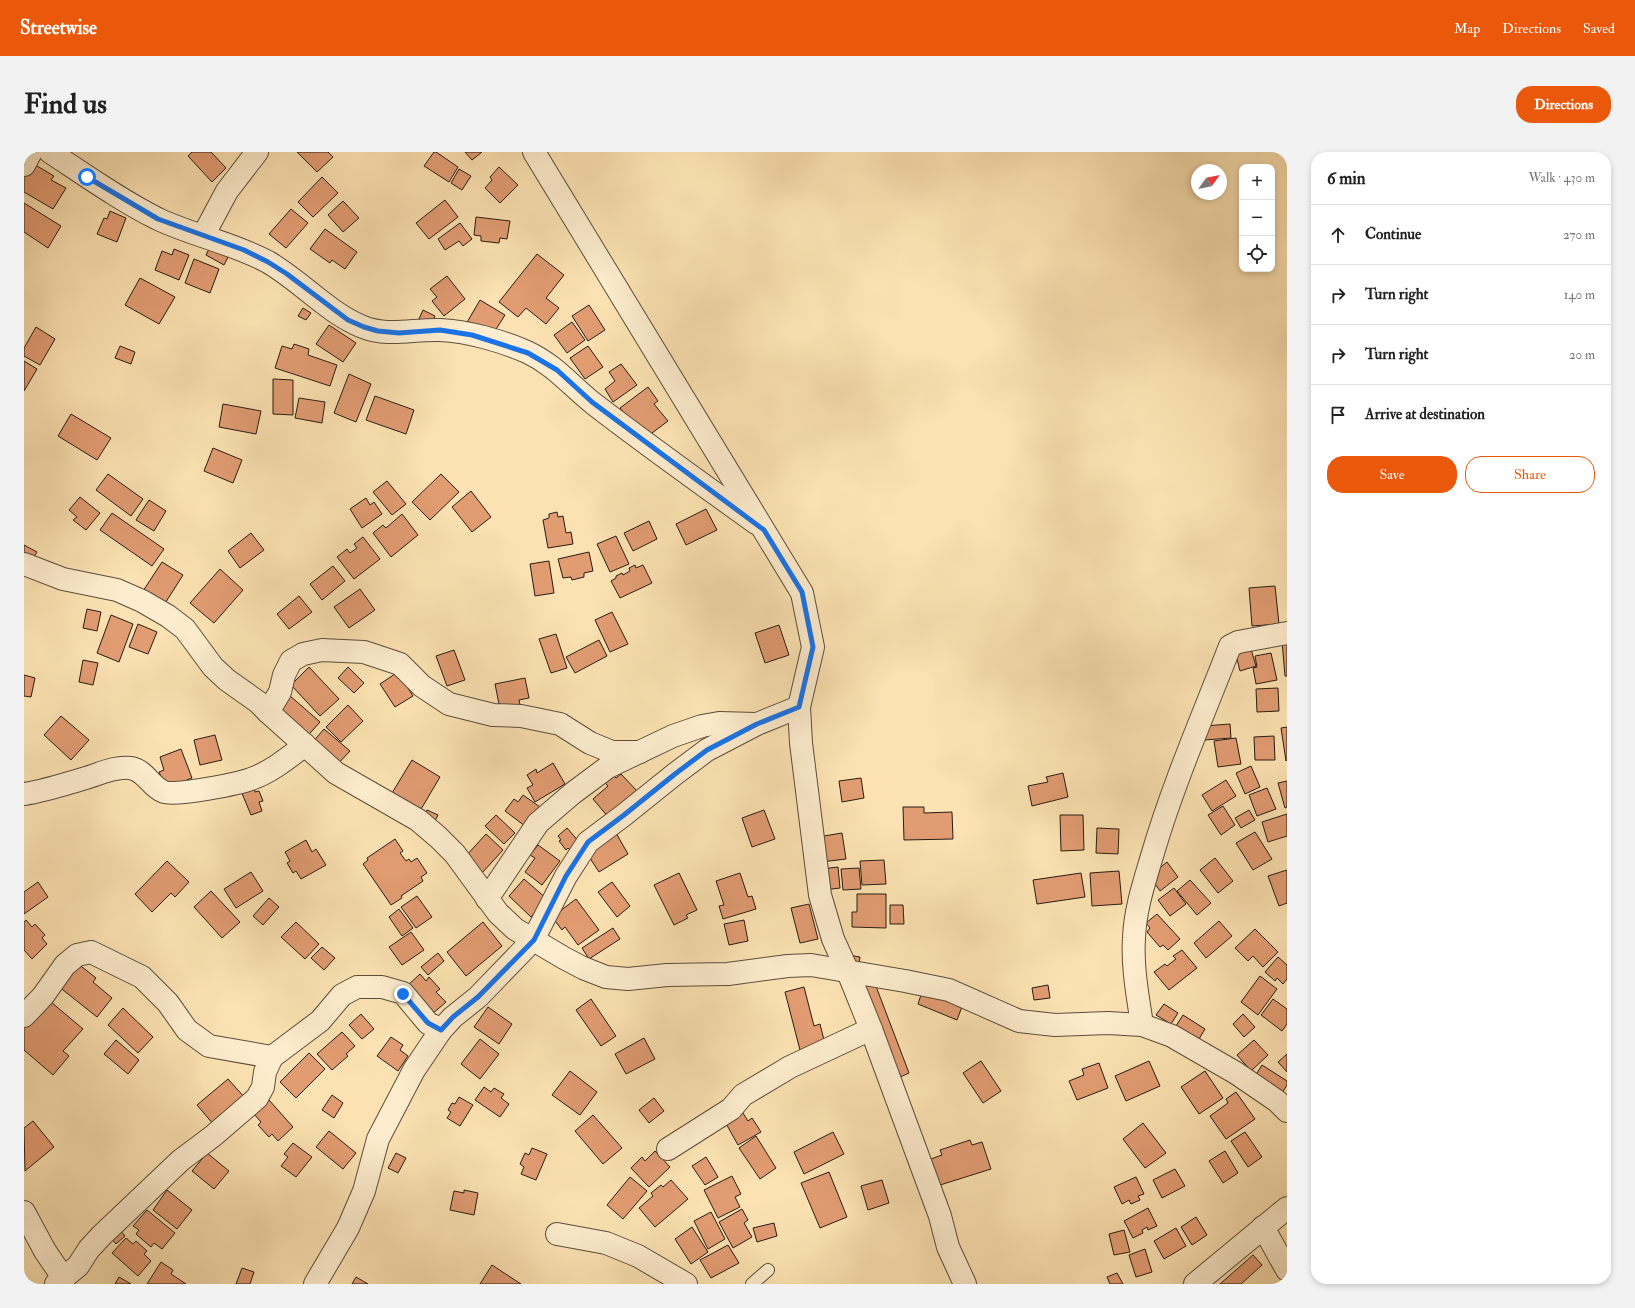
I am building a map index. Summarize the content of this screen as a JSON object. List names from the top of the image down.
{
  "north": "top right",
  "page": {
    "header": "Streetwise",
    "nav": ["Map", "Directions", "Saved"],
    "buttons": [
      "Directions",
      ["Save", "Share"]
    ],
    "title": "Find us",
    "heading": ["6 min", "Walk · 430 m"],
    "map_buttons": ["+", "−"],
    "list": [
      ["Continue", "270 m"],
      ["Turn right", "140 m"],
      ["Turn right", "20 m"],
      "Arrive at destination"
    ]
  }
}
